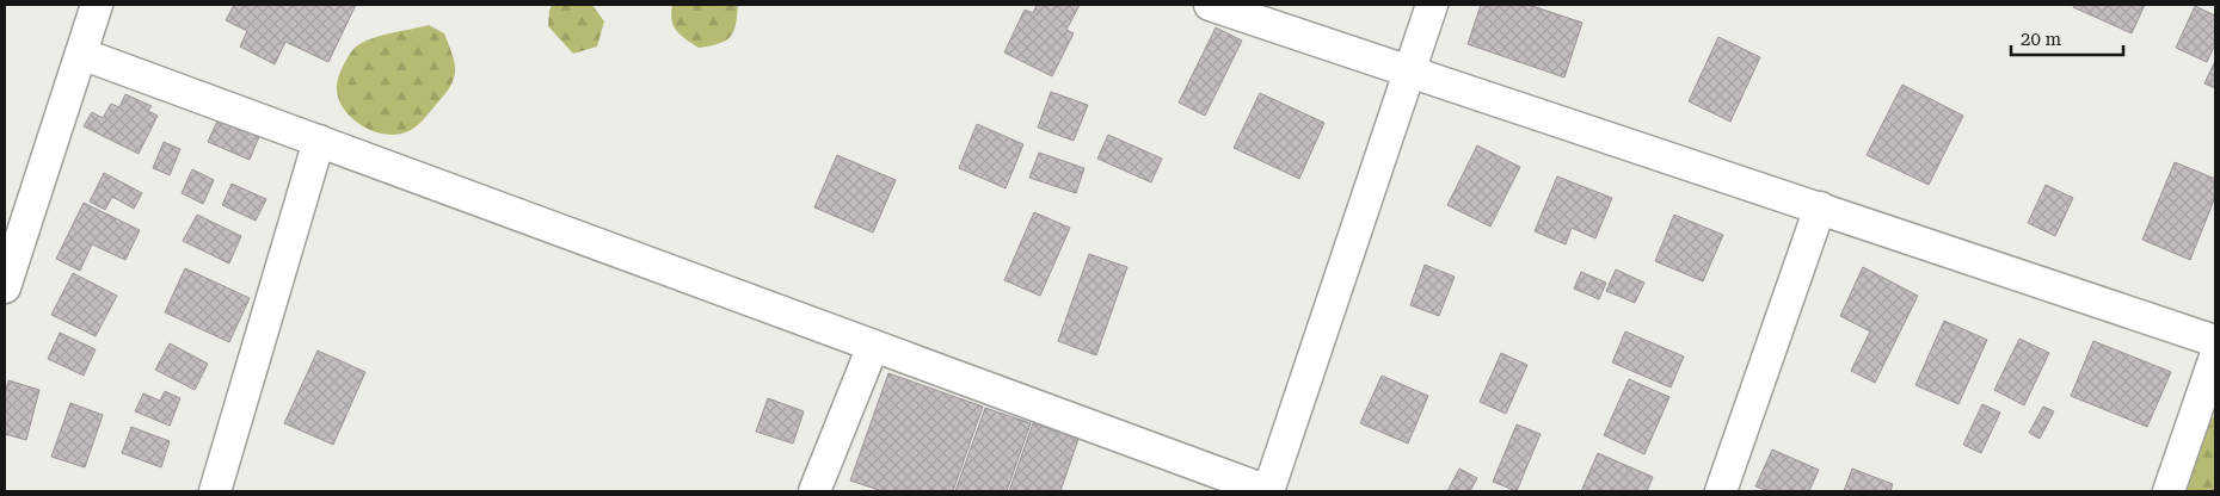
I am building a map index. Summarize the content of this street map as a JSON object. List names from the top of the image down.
{
  "scale_bar": "20 m"
}
